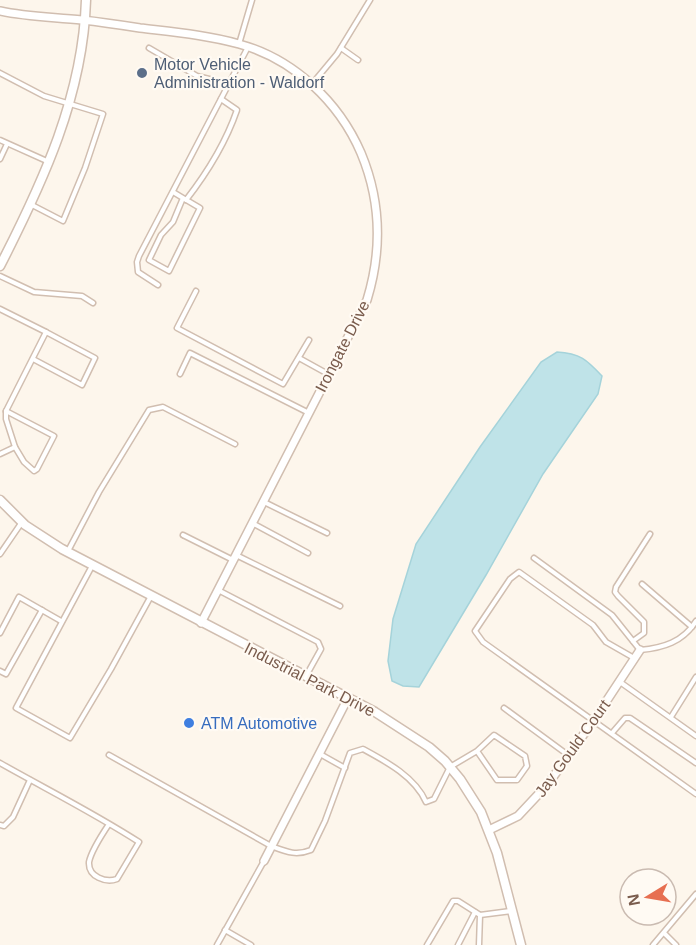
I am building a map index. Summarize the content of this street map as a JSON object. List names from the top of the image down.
{
  "streets": {
    "street": ["Irongate Drive", "Industrial Park Drive", "Jay Gould Court"]
  },
  "crossings": [
    ["Irongate Drive", "Industrial Park Drive"],
    ["Industrial Park Drive", "Jay Gould Court"]
  ],
  "places": ["Motor Vehicle Administration - Waldorf", "ATM Automotive"],
  "north": "left"
}
